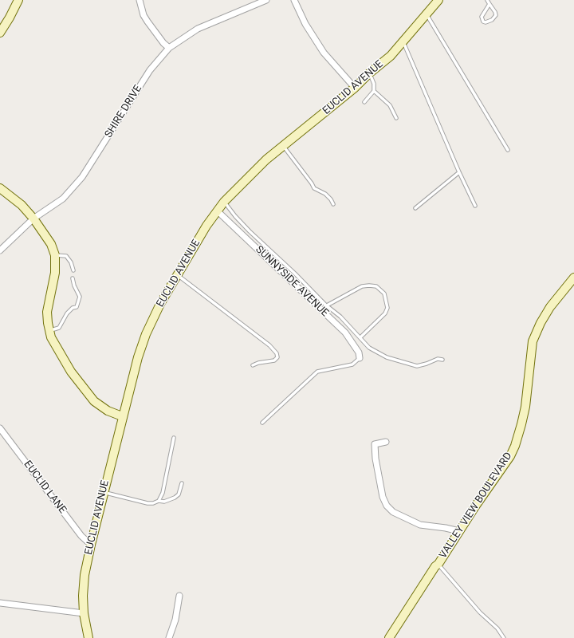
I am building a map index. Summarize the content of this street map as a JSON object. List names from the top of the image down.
{
  "streets": {
    "street": [
      "EUCLID AVENUE",
      "SHIRE DRIVE",
      "SUNNYSIDE AVENUE",
      "EUCLID LANE",
      "VALLEY VIEW BOULEVARD"
    ]
  },
  "crossings": [
    ["EUCLID AVENUE", "SUNNYSIDE AVENUE"],
    ["EUCLID AVENUE", "EUCLID LANE"]
  ]
}
